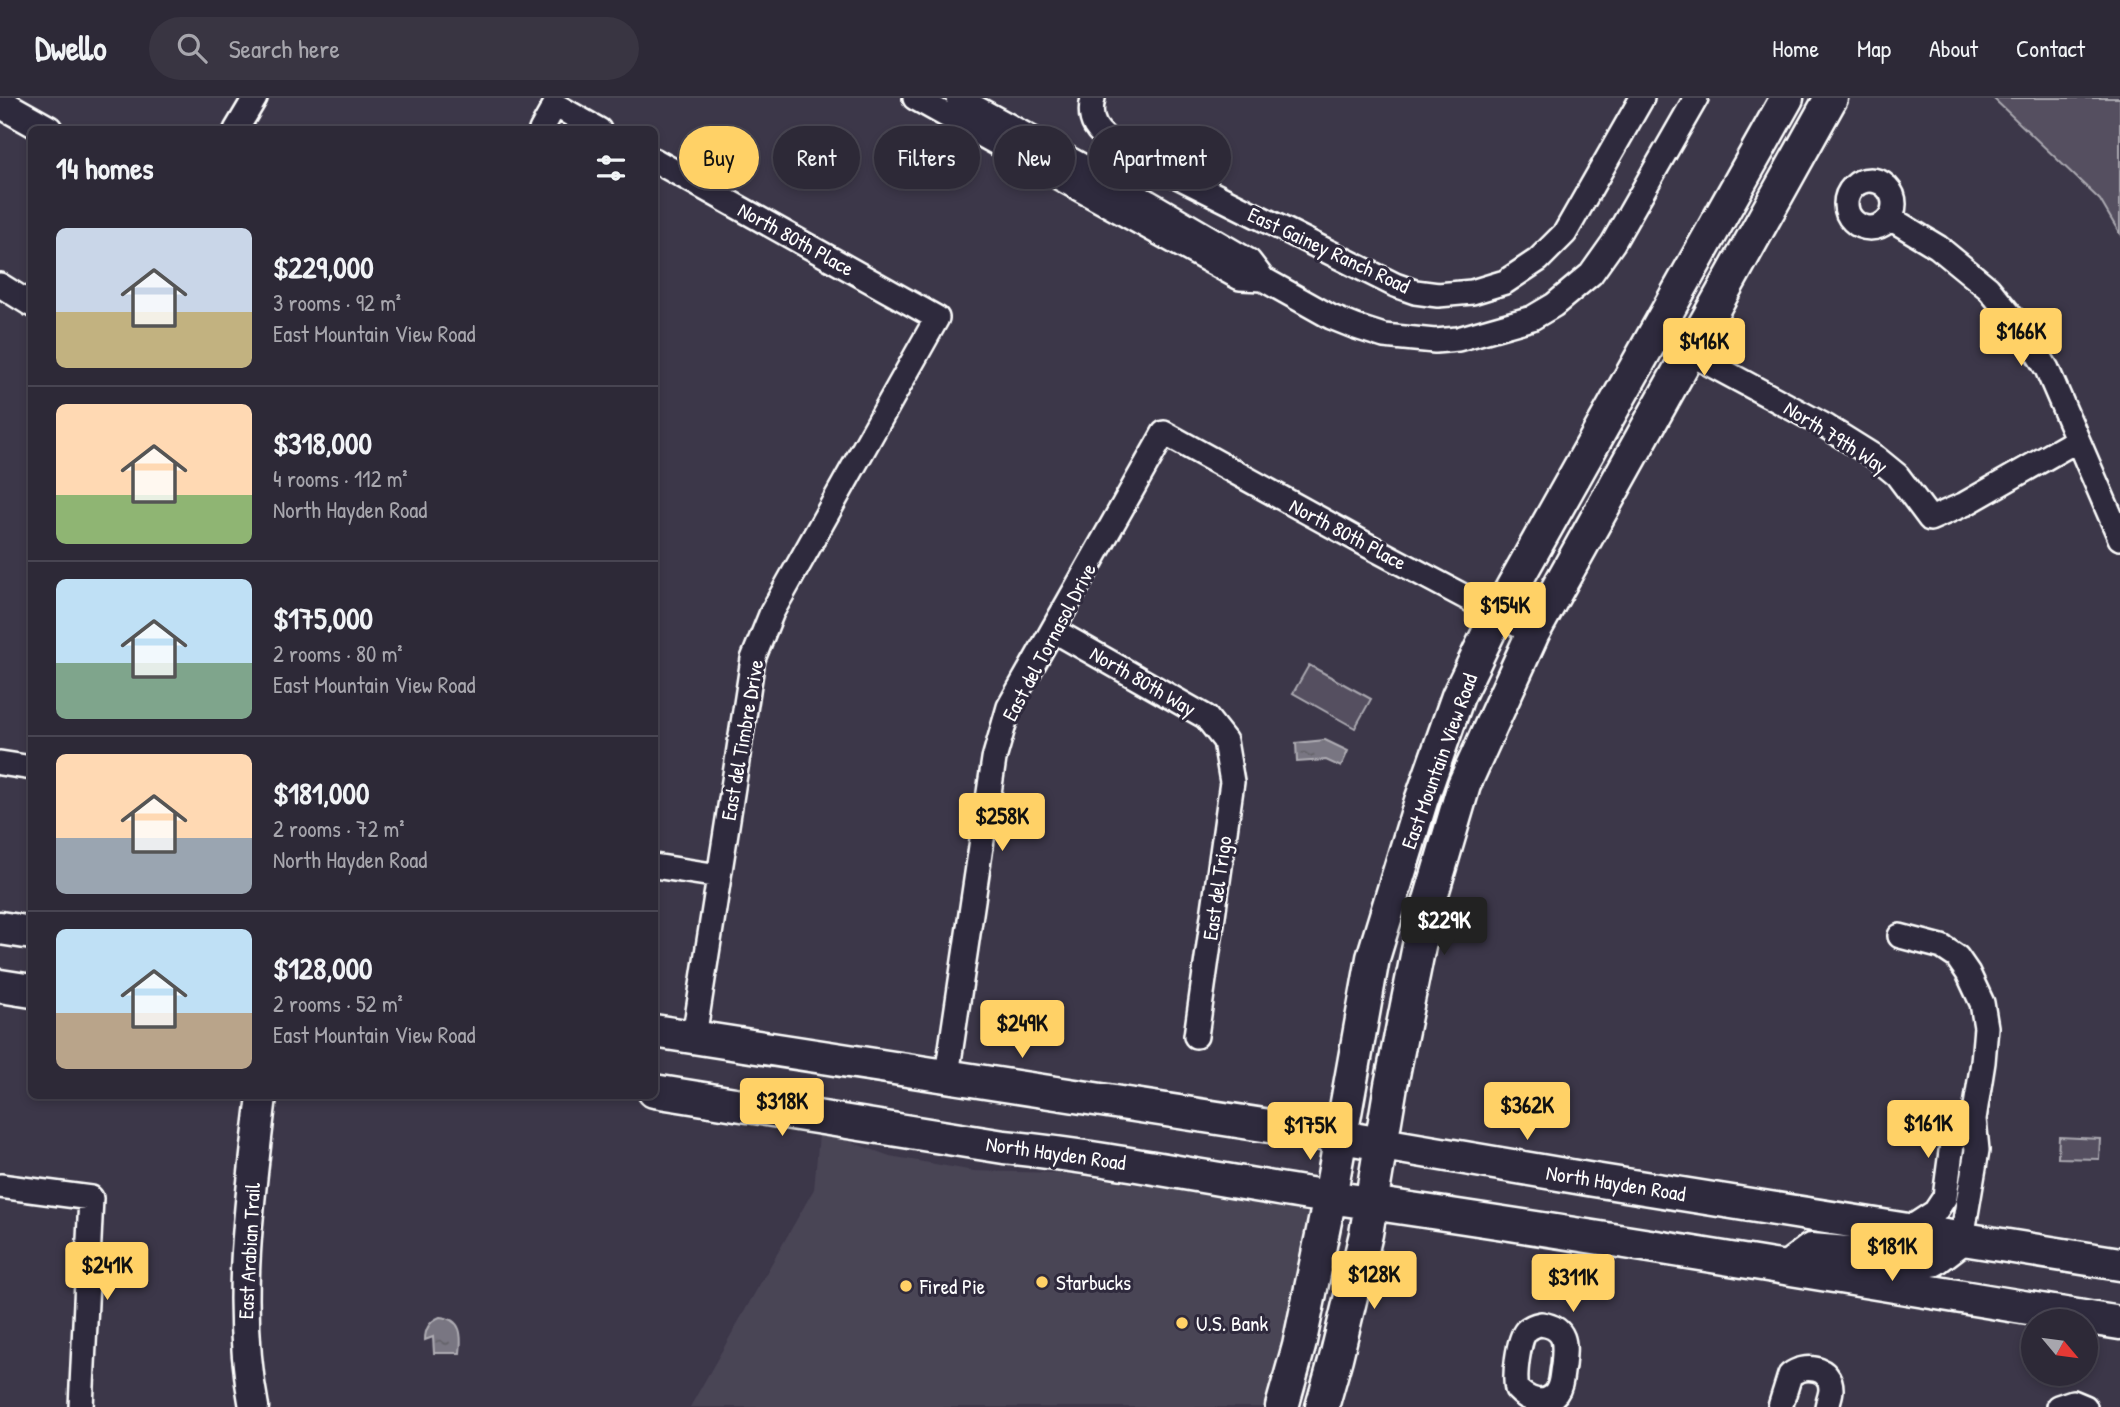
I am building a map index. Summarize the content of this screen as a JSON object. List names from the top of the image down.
{
  "streets": {
    "main road": ["East Mountain View Road", "North Hayden Road"],
    "street": [
      "North 80th Place",
      "East Gainey Ranch Road",
      "North 79th Way",
      "East del Tornasol Drive",
      "North 80th Way",
      "East del Timbre Drive",
      "East del Trigo",
      "East Arabian Trail"
    ]
  },
  "crossings": [
    ["North 80th Place", "East del Tornasol Drive"],
    ["North 80th Place", "East del Timbre Drive"],
    ["North 80th Place", "East Mountain View Road"],
    ["North 79th Way", "East Mountain View Road"],
    ["East del Tornasol Drive", "North 80th Way"],
    ["East del Tornasol Drive", "North Hayden Road"],
    ["North 80th Way", "East del Trigo"],
    ["East del Timbre Drive", "North Hayden Road"],
    ["East Mountain View Road", "North Hayden Road"]
  ],
  "places": ["Starbucks", "Fired Pie", "U.S. Bank"],
  "north": "bottom right",
  "page": {
    "header": "Dwello",
    "search": "Search here",
    "nav": [
      "Home",
      "Map",
      "About",
      "Contact"
    ],
    "chip": [
      "Buy",
      "Rent",
      "Filters",
      "New",
      "Apartment"
    ],
    "heading": "14 homes",
    "list": [
      {
        "name": "$229,000",
        "note": "3 rooms · 92 m² · East Mountain View Road"
      },
      {
        "name": "$318,000",
        "note": "4 rooms · 112 m² · North Hayden Road"
      },
      {
        "name": "$175,000",
        "note": "2 rooms · 80 m² · East Mountain View Road"
      },
      {
        "name": "$181,000",
        "note": "2 rooms · 72 m² · North Hayden Road"
      },
      {
        "name": "$128,000",
        "note": "2 rooms · 52 m² · East Mountain View Road"
      }
    ],
    "price": [
      "$166K",
      "$416K",
      "$154K",
      "$258K",
      "$229K",
      "$249K",
      "$318K",
      "$362K",
      "$161K",
      "$175K",
      "$181K",
      "$241K",
      "$128K",
      "$311K"
    ]
  }
}
